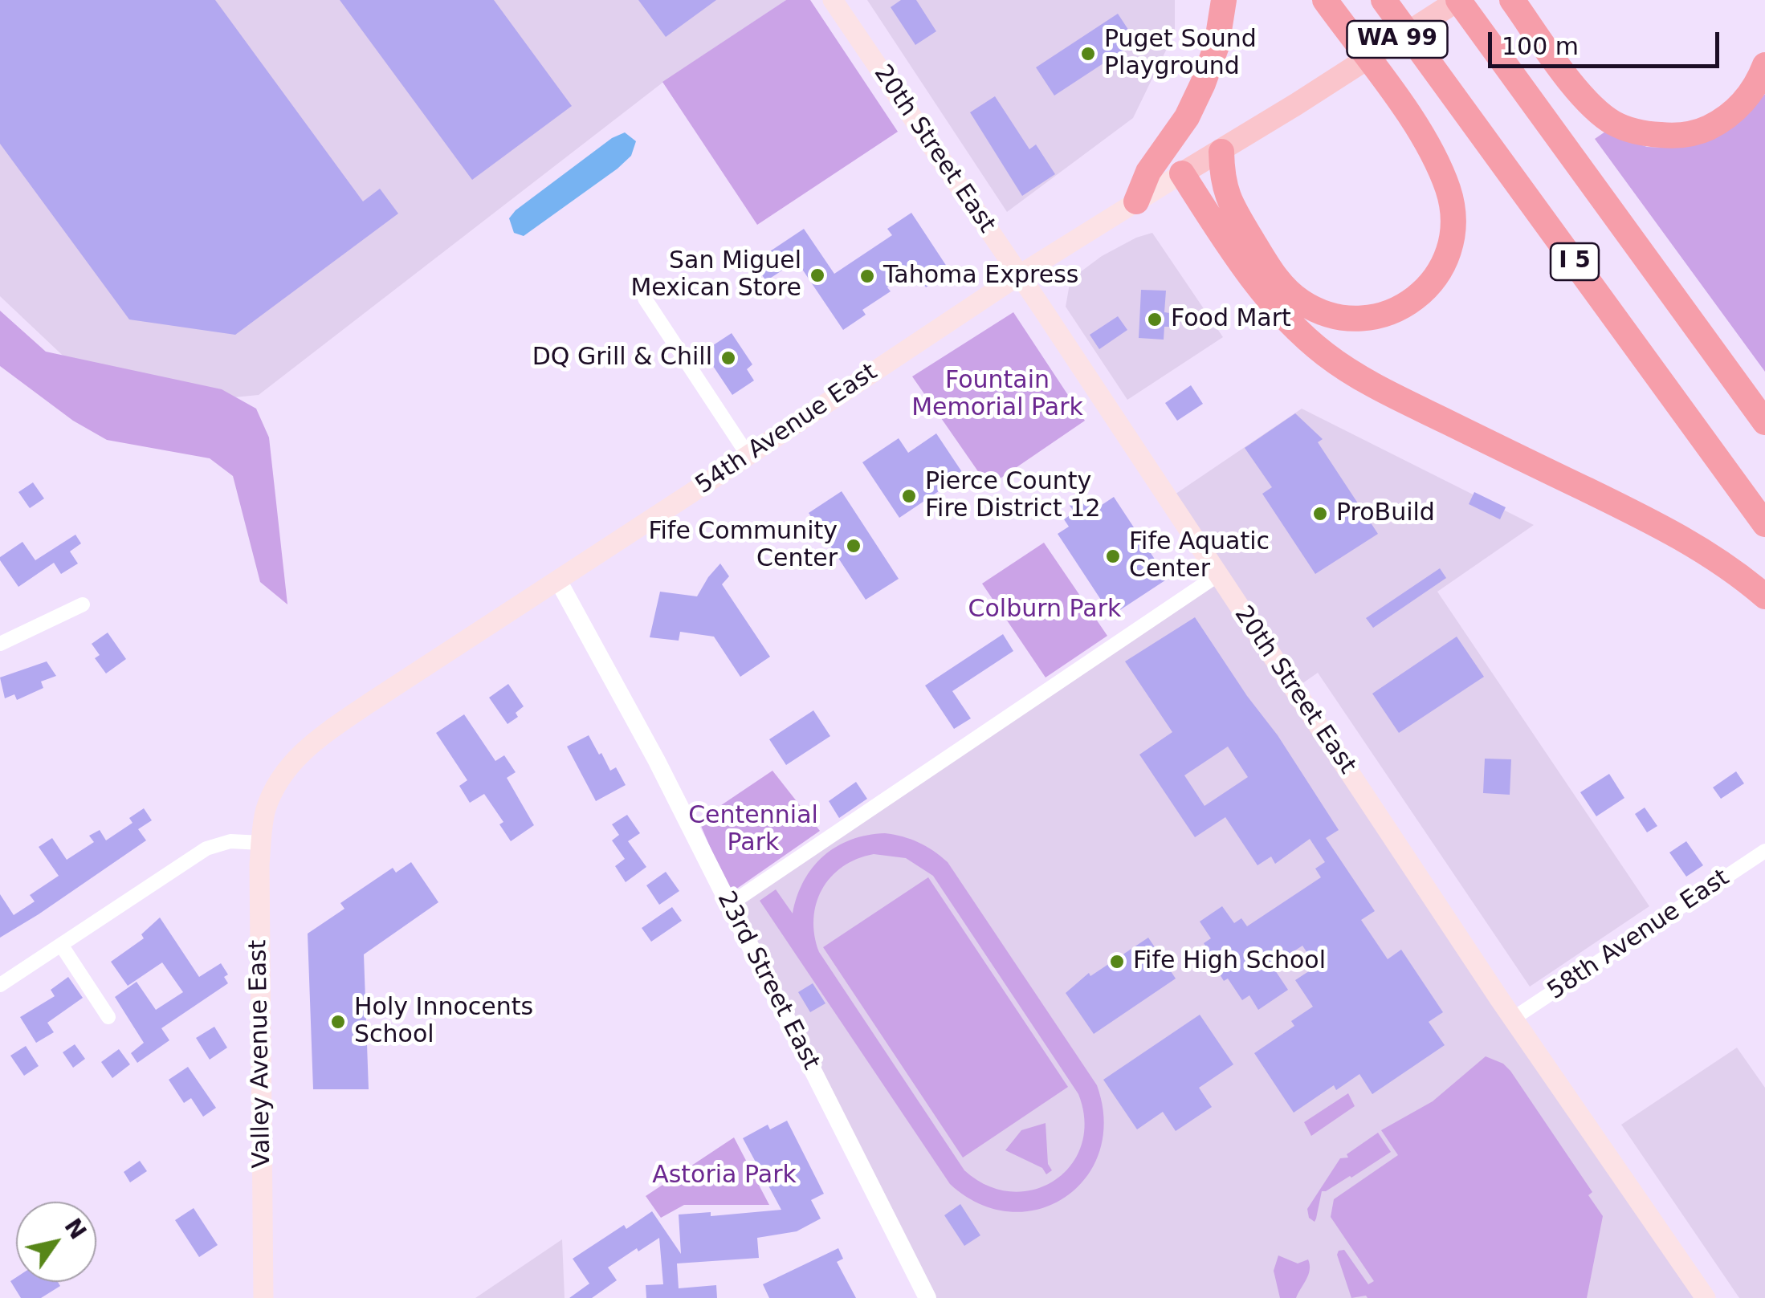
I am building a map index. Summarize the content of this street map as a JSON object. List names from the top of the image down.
{
  "streets": {
    "highway": ["I 5"],
    "main road": [
      "WA 99",
      "20th Street East",
      "54th Avenue East",
      "Valley Avenue East"
    ],
    "street": ["58th Avenue East", "23rd Street East"]
  },
  "crossings": [
    ["20th Street East", "54th Avenue East"],
    ["20th Street East", "58th Avenue East"],
    ["I 5", "54th Avenue East"],
    ["54th Avenue East", "23rd Street East"],
    ["54th Avenue East", "Valley Avenue East"]
  ],
  "parks": [
    "Fountain Memorial Park",
    "Colburn Park",
    "Centennial Park",
    "Astoria Park"
  ],
  "places": [
    "Puget Sound Playground",
    "San Miguel Mexican Store",
    "Tahoma Express",
    "Food Mart",
    "DQ Grill & Chill",
    "Pierce County Fire District 12",
    "ProBuild",
    "Fife Community Center",
    "Fife Aquatic Center",
    "Fife High School",
    "Holy Innocents School"
  ],
  "scale_bar": "100 m",
  "north": "top right"
}
